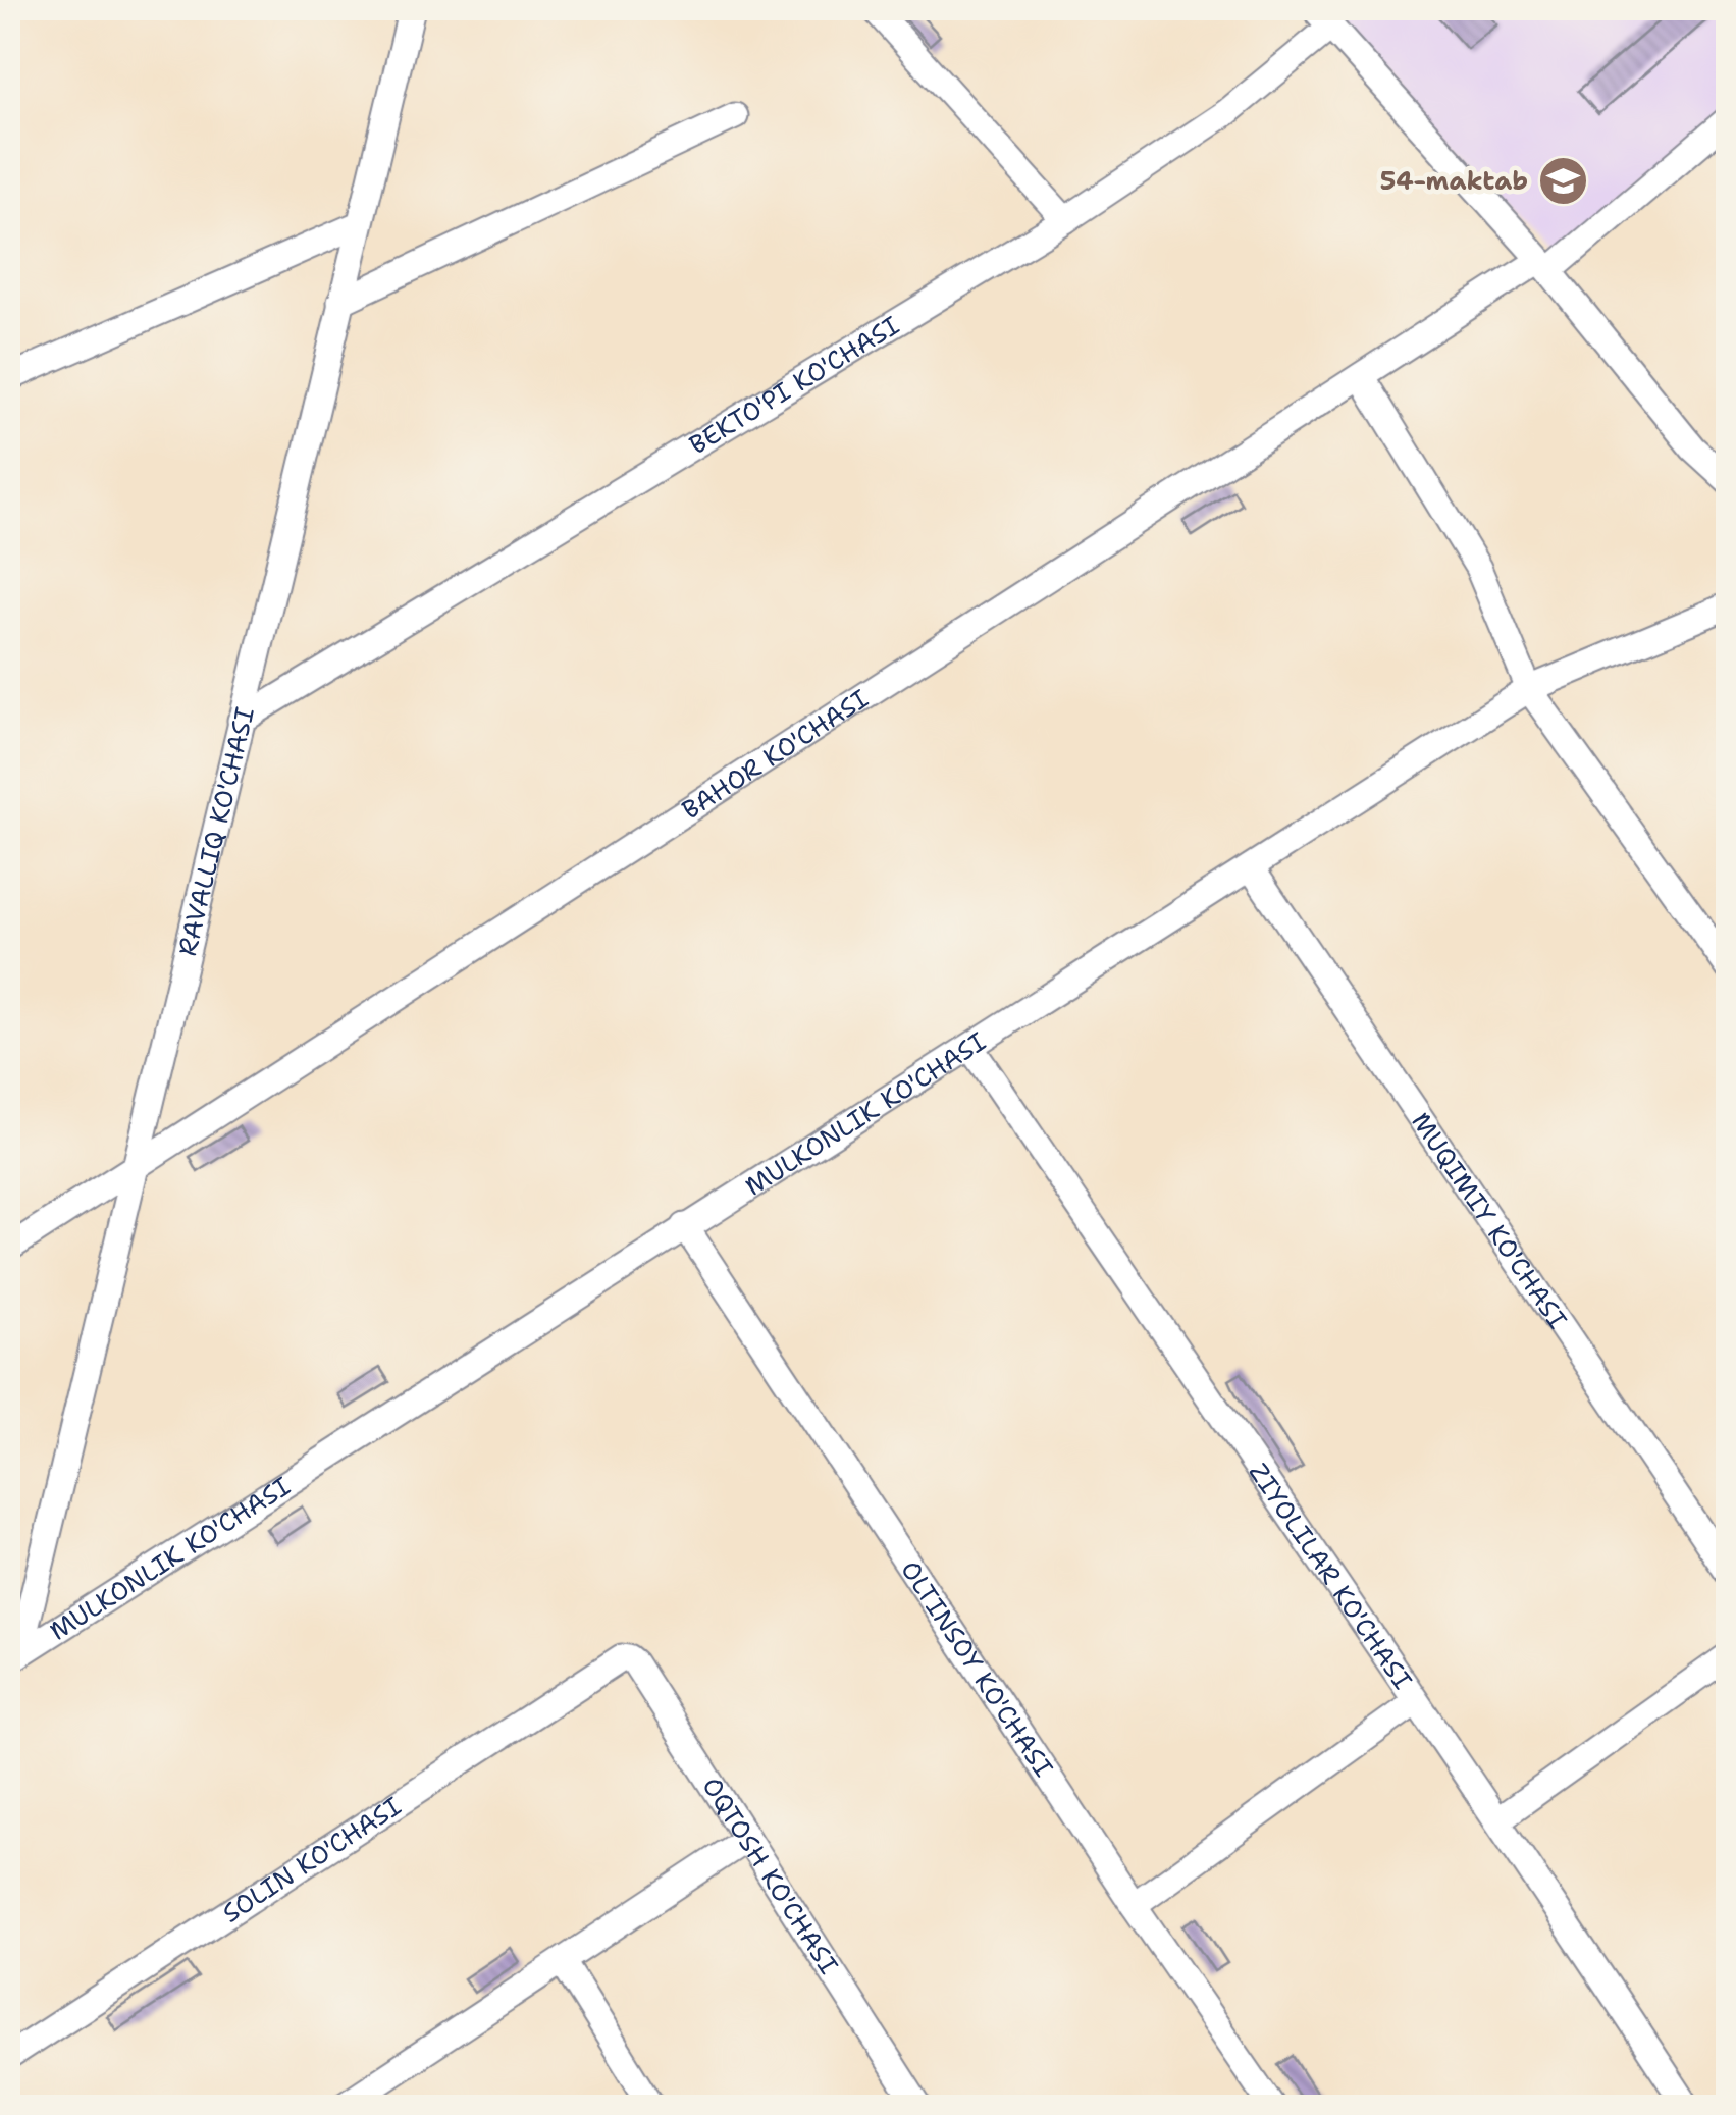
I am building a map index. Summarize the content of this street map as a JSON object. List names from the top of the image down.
{
  "streets": {
    "street": [
      "BEKTO'PI KO'CHASI",
      "BAHOR KO'CHASI",
      "RAVALLIQ KO'CHASI",
      "MULKONLIK KO'CHASI",
      "MUQIMIY KO'CHASI",
      "ZIYOLILAR KO'CHASI",
      "OLTINSOY KO'CHASI",
      "SOLIN KO'CHASI",
      "OQTOSH KO'CHASI"
    ]
  },
  "crossings": [
    ["BEKTO'PI KO'CHASI", "RAVALLIQ KO'CHASI"],
    ["BAHOR KO'CHASI", "RAVALLIQ KO'CHASI"],
    ["RAVALLIQ KO'CHASI", "MULKONLIK KO'CHASI"],
    ["MULKONLIK KO'CHASI", "MUQIMIY KO'CHASI"],
    ["MULKONLIK KO'CHASI", "ZIYOLILAR KO'CHASI"],
    ["MULKONLIK KO'CHASI", "OLTINSOY KO'CHASI"],
    ["SOLIN KO'CHASI", "OQTOSH KO'CHASI"]
  ],
  "places": {
    "school or university": ["54-maktab"]
  }
}
